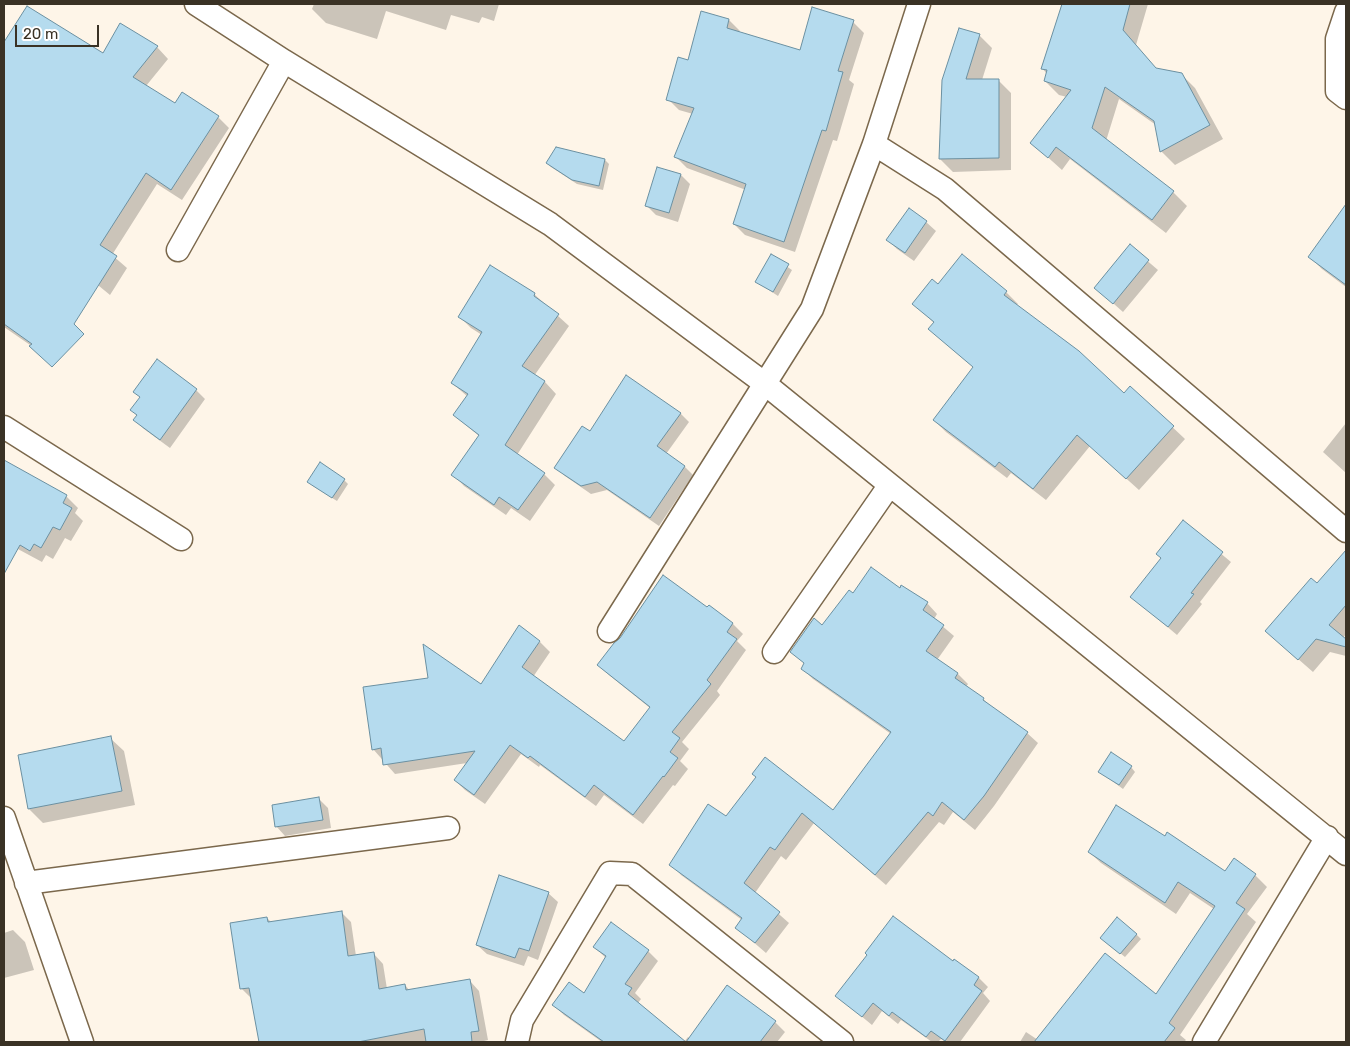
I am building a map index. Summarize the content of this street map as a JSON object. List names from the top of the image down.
{
  "scale_bar": "20 m"
}
